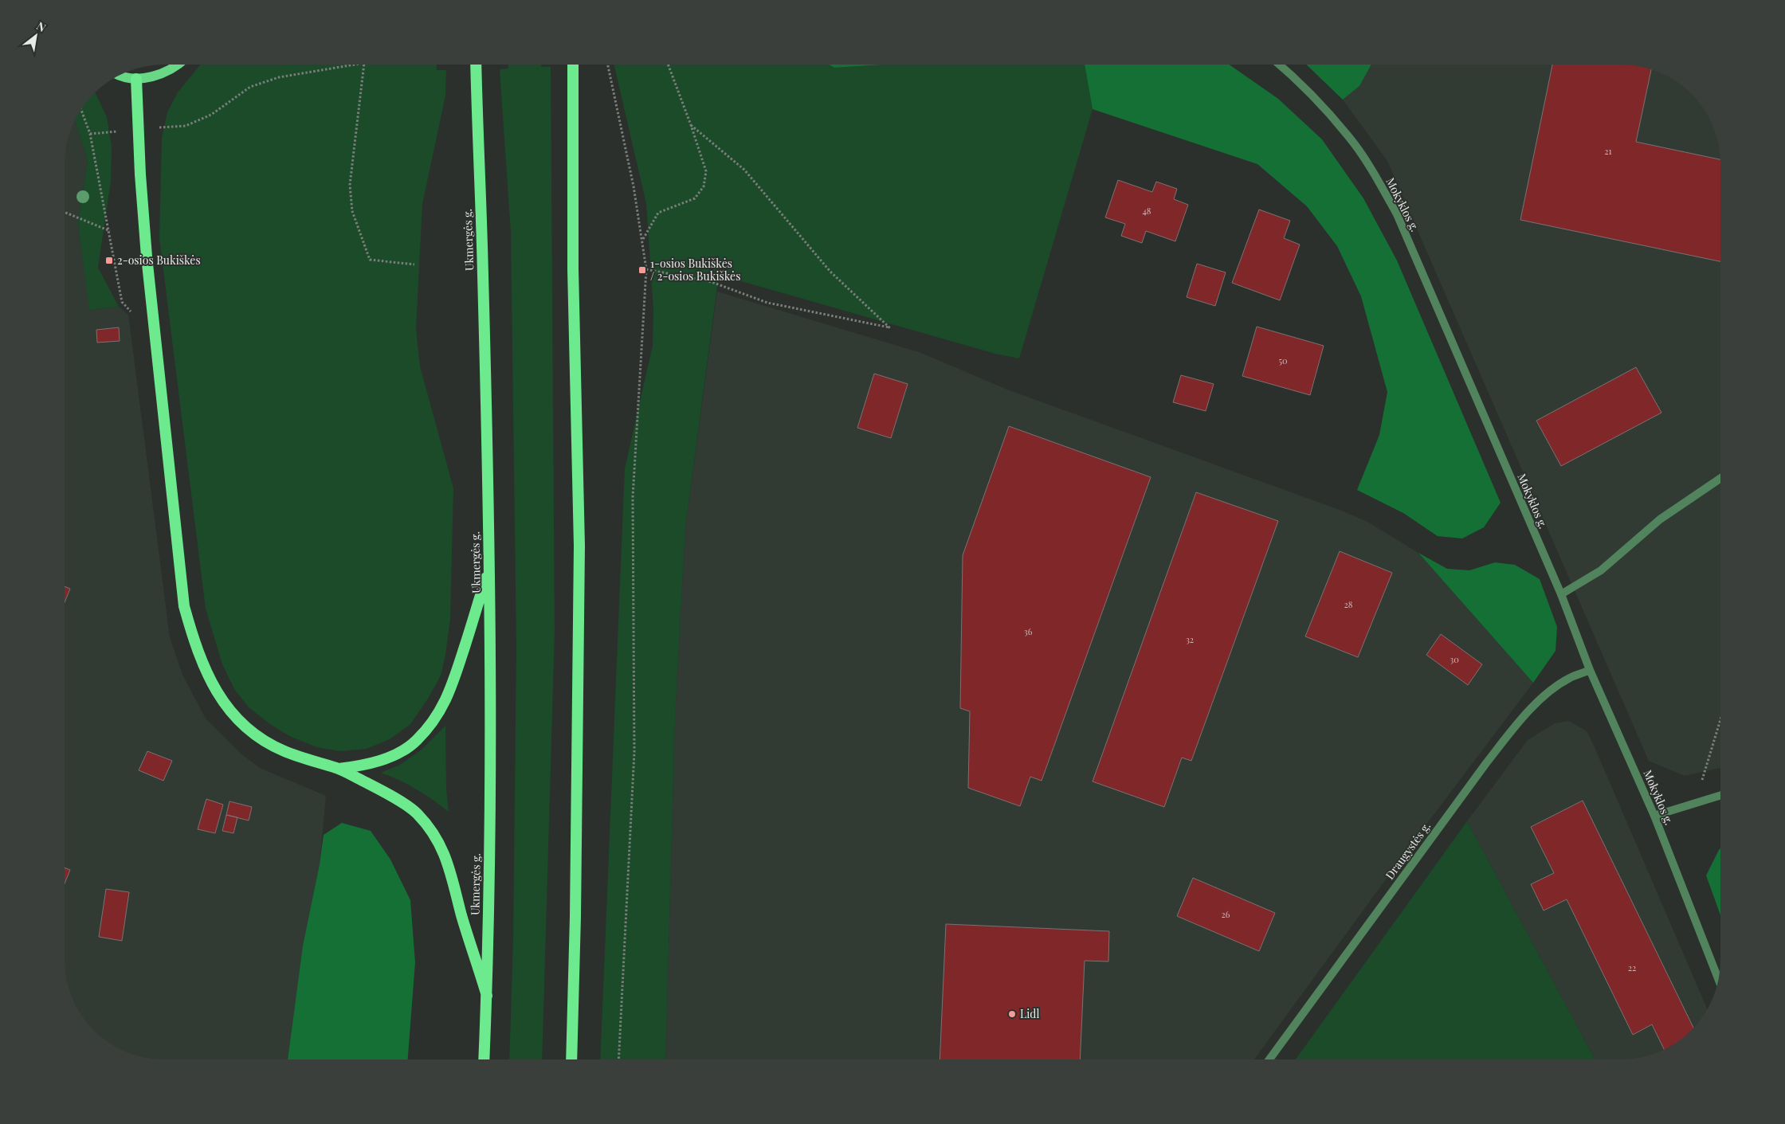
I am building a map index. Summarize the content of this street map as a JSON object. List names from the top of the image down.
{
  "streets": {
    "highway": ["Ukmergės g."],
    "street": ["Mokyklos g.", "Draugystės g."]
  },
  "crossings": [
    ["Mokyklos g.", "Draugystės g."]
  ],
  "places": {
    "transit": ["2-osios Bukiškės", "1-osios Bukiškės / 2-osios Bukiškės"],
    "other": ["Lidl"]
  },
  "house_numbers": [
    "21",
    "48",
    "50",
    "28",
    "36",
    "32",
    "30",
    "26",
    "22"
  ],
  "north": "top right"
}
